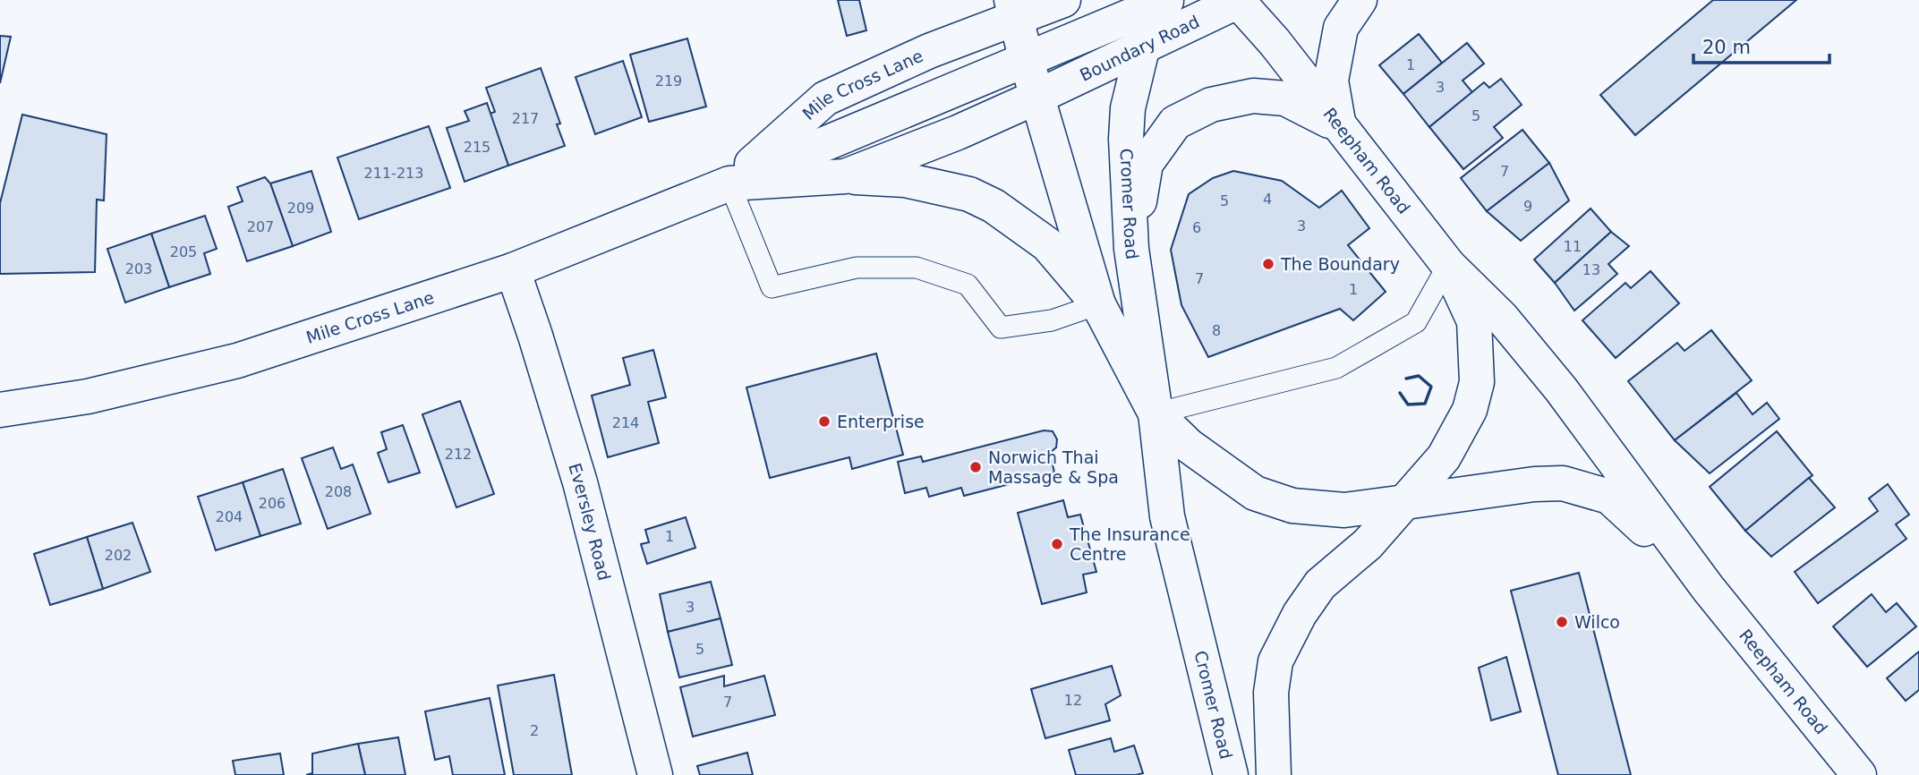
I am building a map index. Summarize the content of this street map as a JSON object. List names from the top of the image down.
{
  "streets": {
    "main road": [
      "Boundary Road",
      "Mile Cross Lane",
      "Reepham Road",
      "Cromer Road",
      "Eversley Road"
    ]
  },
  "crossings": [
    ["Boundary Road", "Mile Cross Lane"],
    ["Boundary Road", "Cromer Road"],
    ["Mile Cross Lane", "Cromer Road"],
    ["Mile Cross Lane", "Eversley Road"],
    ["Reepham Road", "Cromer Road"]
  ],
  "places": [
    "The Boundary",
    "Enterprise",
    "Norwich Thai Massage & Spa",
    "The Insurance Centre",
    "Wilco"
  ],
  "house_numbers": [
    "1",
    "219",
    "3",
    "5",
    "217",
    "215",
    "7",
    "211-213",
    "4",
    "5",
    "9",
    "209",
    "3",
    "207",
    "6",
    "11",
    "205",
    "203",
    "13",
    "7",
    "1",
    "8",
    "214",
    "212",
    "208",
    "206",
    "204",
    "1",
    "202",
    "3",
    "5",
    "12",
    "7",
    "2"
  ],
  "scale_bar": "20 m"
}
